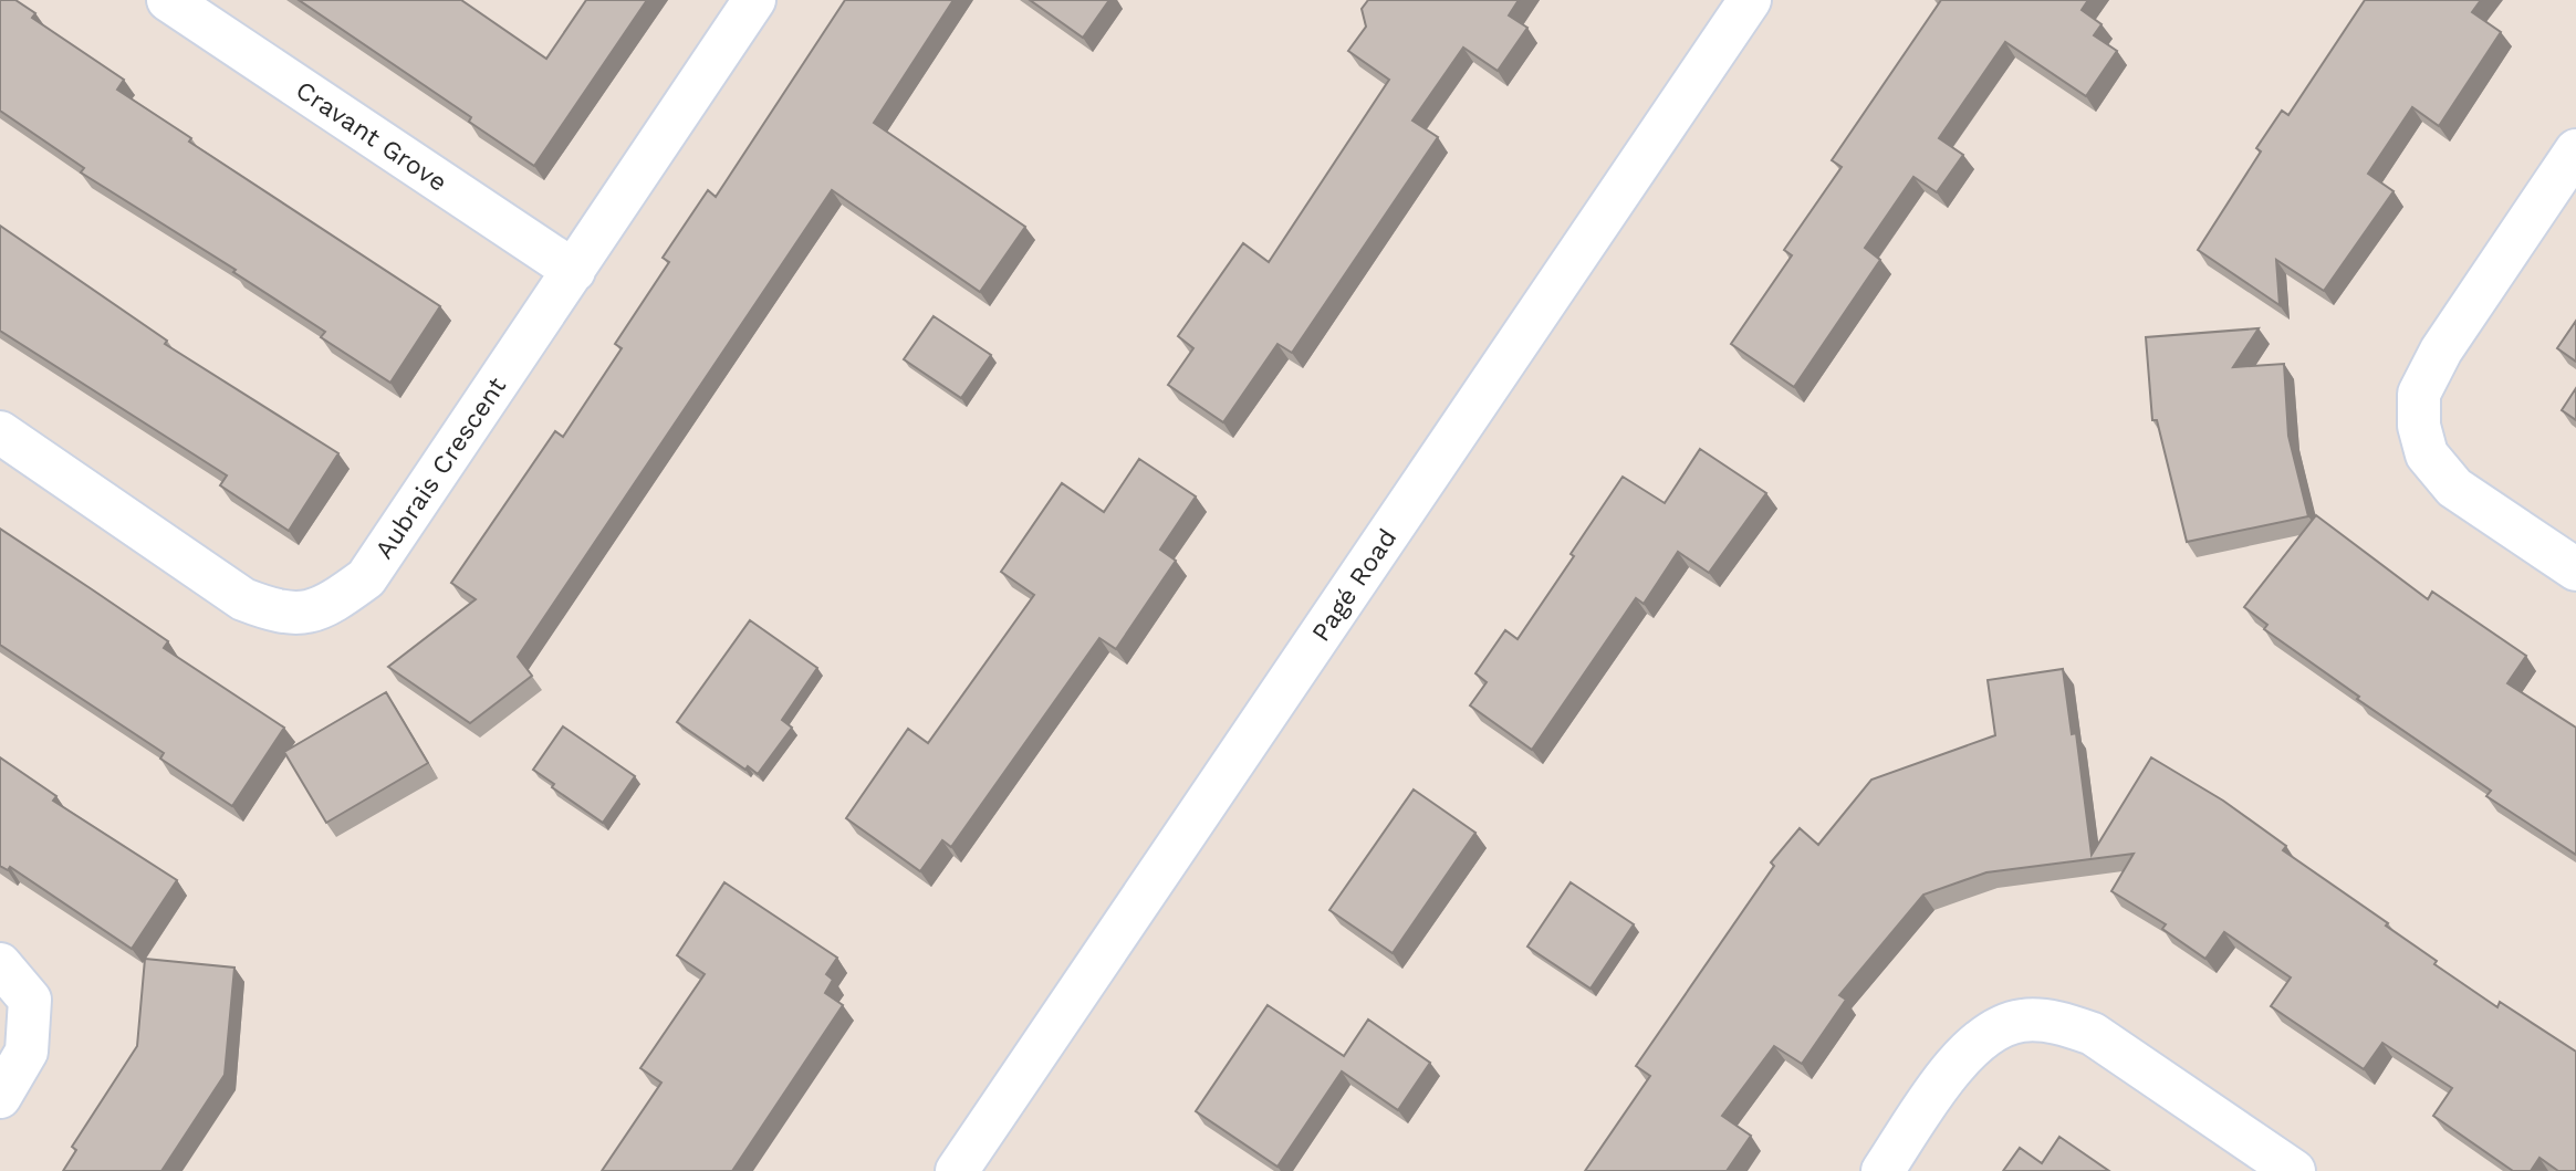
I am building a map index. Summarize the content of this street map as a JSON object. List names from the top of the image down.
{
  "streets": {
    "street": ["Cravant Grove", "Aubrais Crescent", "Pagé Road"]
  },
  "crossings": [
    ["Cravant Grove", "Aubrais Crescent"]
  ]
}
